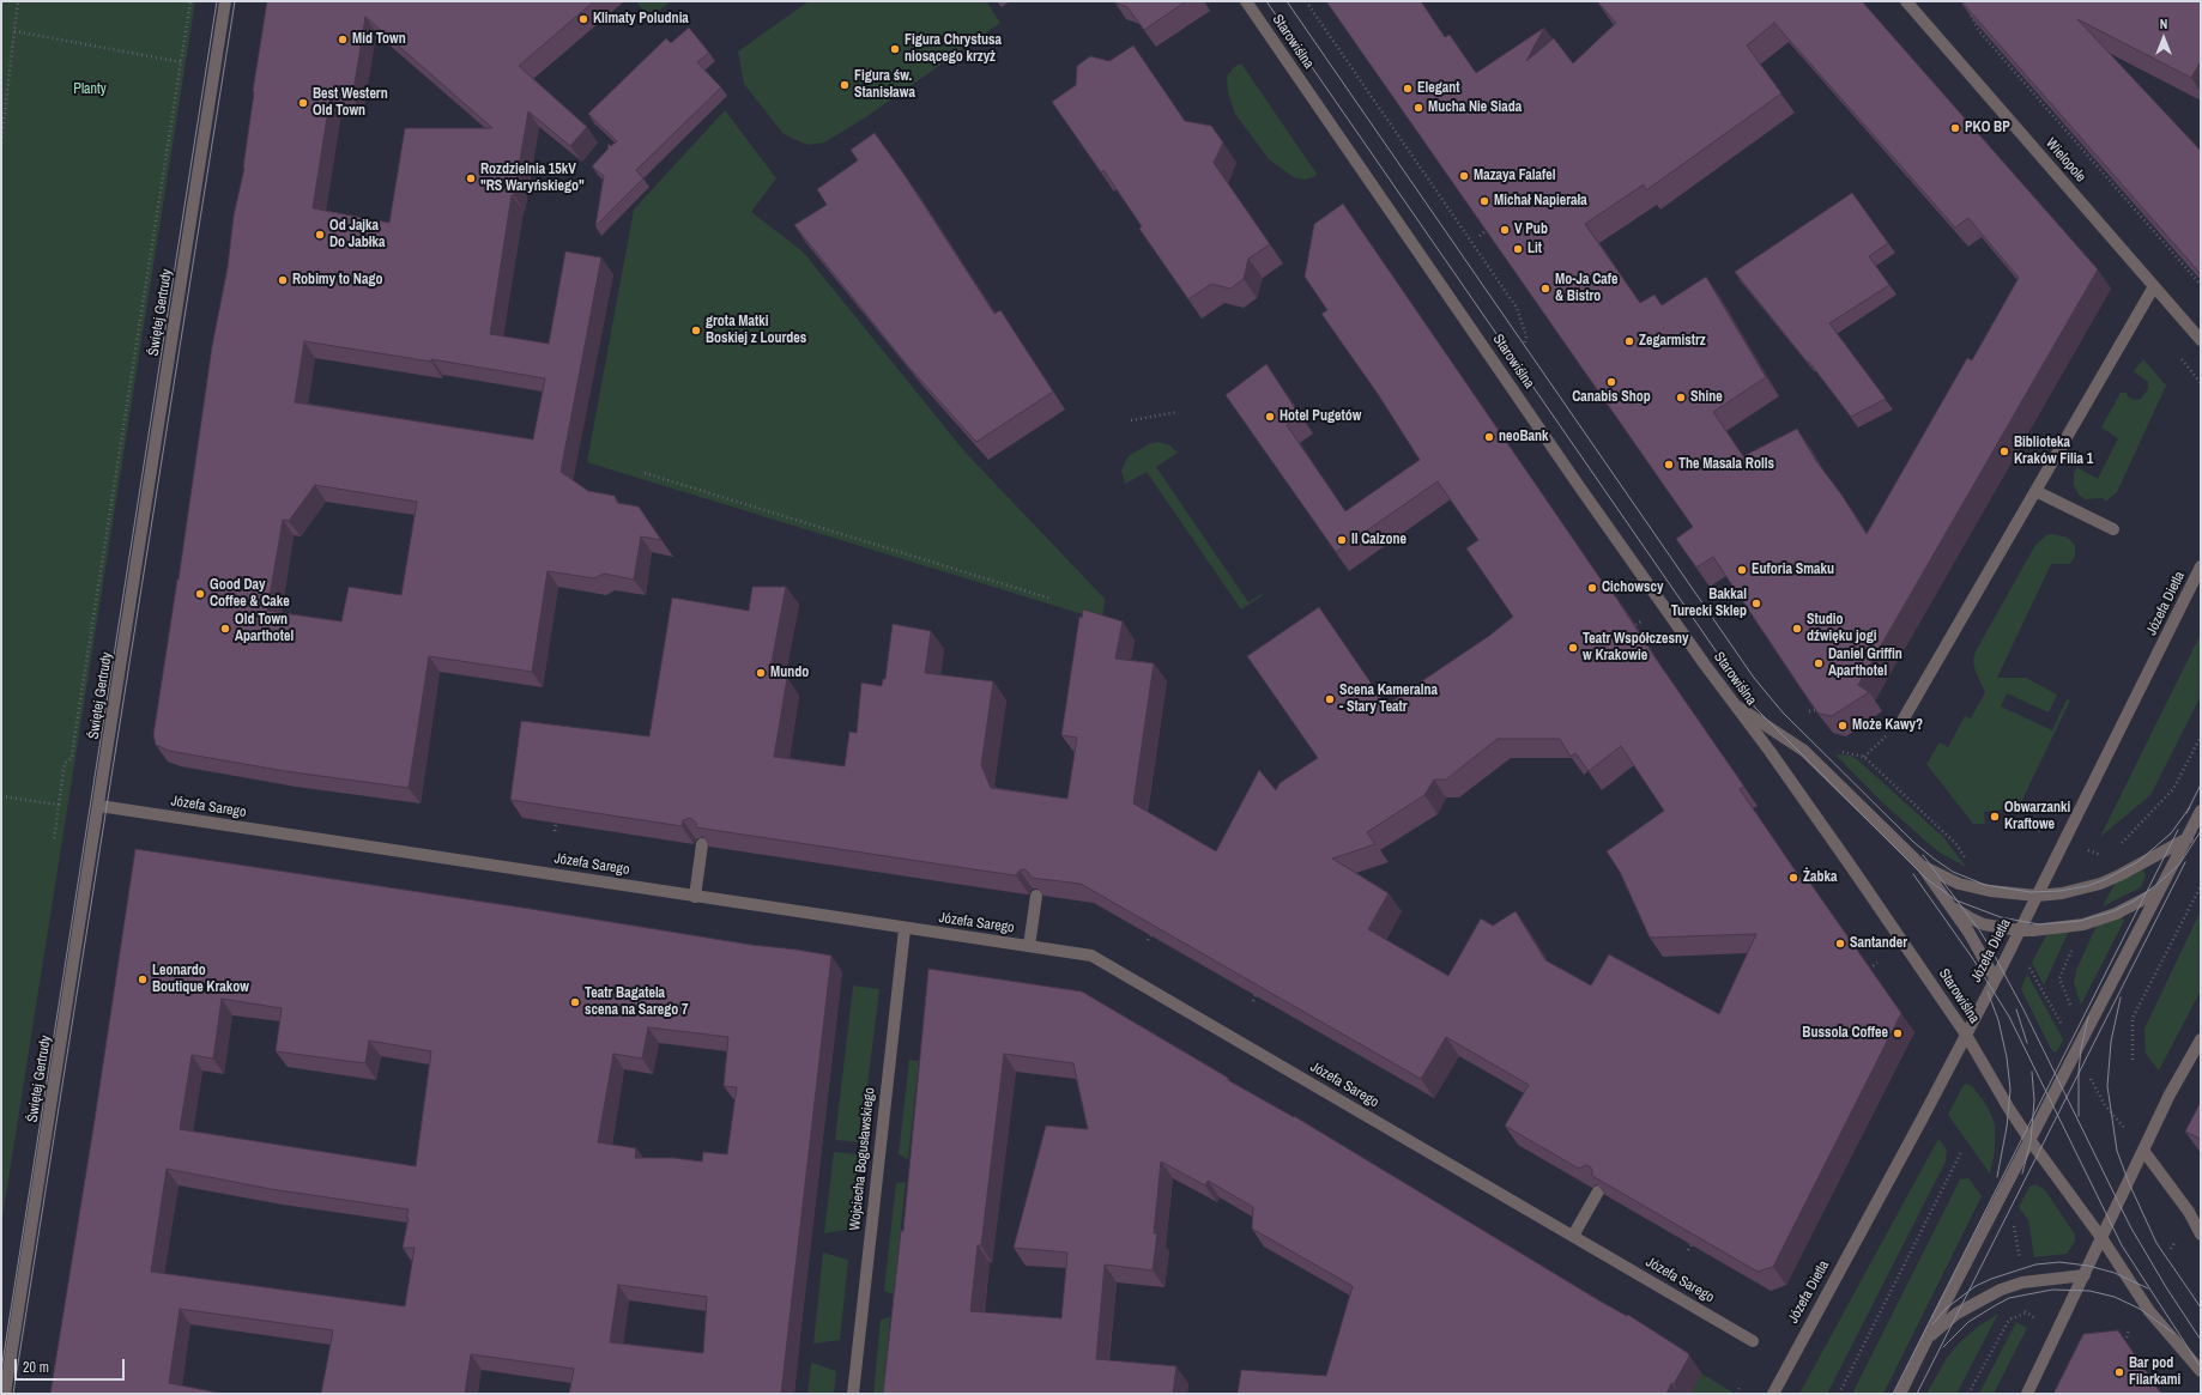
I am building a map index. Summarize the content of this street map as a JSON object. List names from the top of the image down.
{
  "streets": {
    "street": [
      "Starowiślna",
      "Wielopole",
      "Świętej Gertrudy",
      "Józefa Dietla",
      "Józefa Sarego",
      "Wojciecha Bogusławskiego"
    ]
  },
  "crossings": [
    ["Starowiślna", "Józefa Dietla"],
    ["Świętej Gertrudy", "Józefa Sarego"],
    ["Józefa Sarego", "Wojciecha Bogusławskiego"]
  ],
  "parks": ["Planty"],
  "places": [
    "Klimaty Poludnia",
    "Mid Town",
    "Figura Chrystusa niosącego krzyż",
    "Figura św. Stanisława",
    "Elegant",
    "Best Western Old Town",
    "Mucha Nie Siada",
    "PKO BP",
    "Mazaya Falafel",
    "Rozdzielnia 15kV \"RS Waryńskiego\"",
    "Michał Napierała",
    "V Pub",
    "Od Jajka Do Jabłka",
    "Lit",
    "Robimy to Nago",
    "Mo-Ja Cafe & Bistro",
    "grota Matki Boskiej z Lourdes",
    "Zegarmistrz",
    "Canabis Shop",
    "Shine",
    "Hotel Pugetów",
    "neoBank",
    "Biblioteka Kraków Filia 1",
    "The Masala Rolls",
    "Il Calzone",
    "Euforia Smaku",
    "Cichowscy",
    "Good Day Coffee & Cake",
    "Bakkal Turecki Sklep",
    "Old Town Aparthotel",
    "Studio dźwięku jogi",
    "Teatr Współczesny w Krakowie",
    "Daniel Griffin Aparthotel",
    "Mundo",
    "Scena Kameralna - Stary Teatr",
    "Może Kawy?",
    "Obwarzanki Kraftowe",
    "Żabka",
    "Santander",
    "Leonardo Boutique Krakow",
    "Teatr Bagatela scena na Sarego 7",
    "Bussola Coffee",
    "Bar pod Filarkami"
  ],
  "scale_bar": "20 m",
  "north": "top"
}
